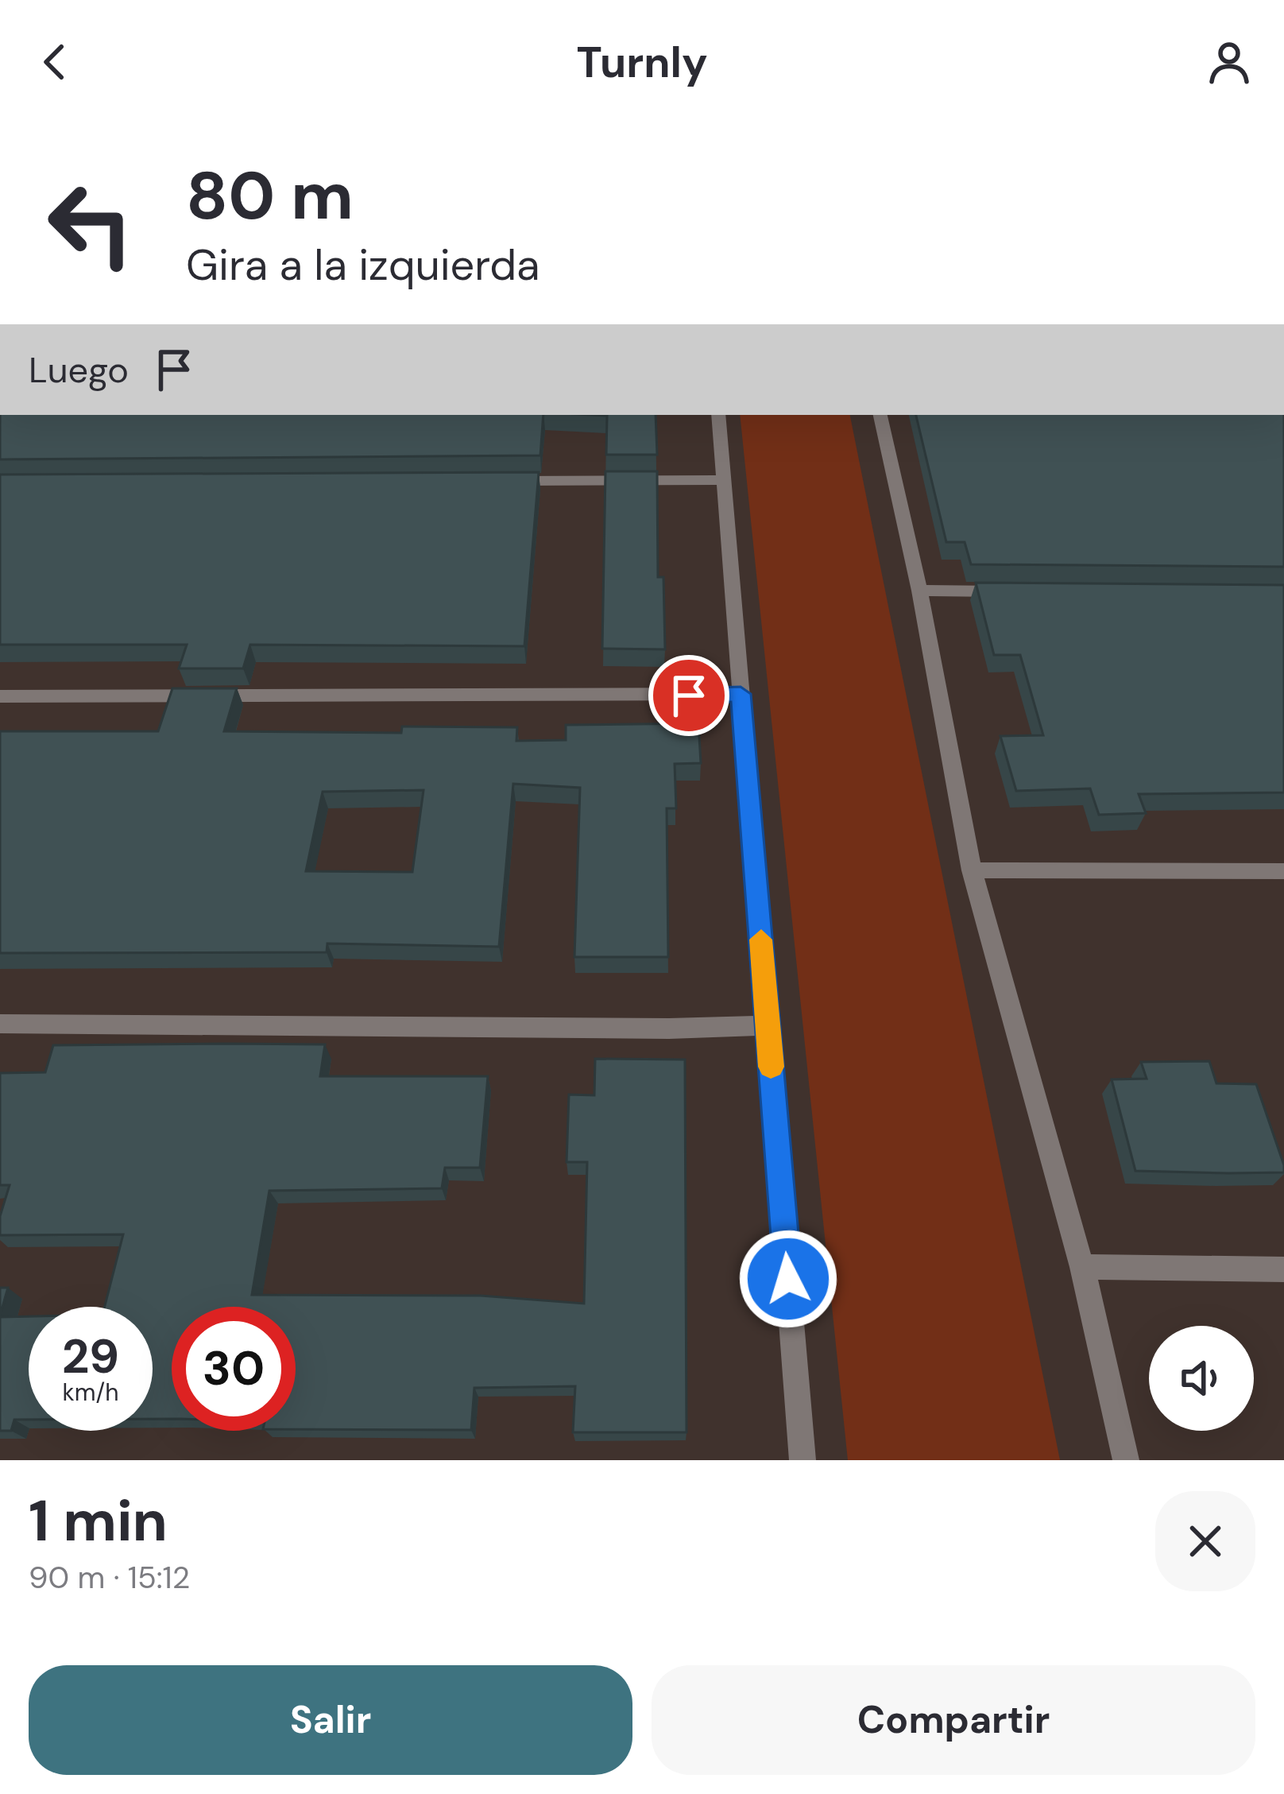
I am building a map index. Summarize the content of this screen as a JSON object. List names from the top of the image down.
{
  "page": {
    "header": "Turnly",
    "turn": ["80 m", "Gira a la izquierda"],
    "then": "Luego",
    "speed": "29 km/h",
    "limit": "30",
    "heading": ["1 min", "90 m · 15:12"],
    "buttons": ["Salir", "Compartir"]
  }
}
